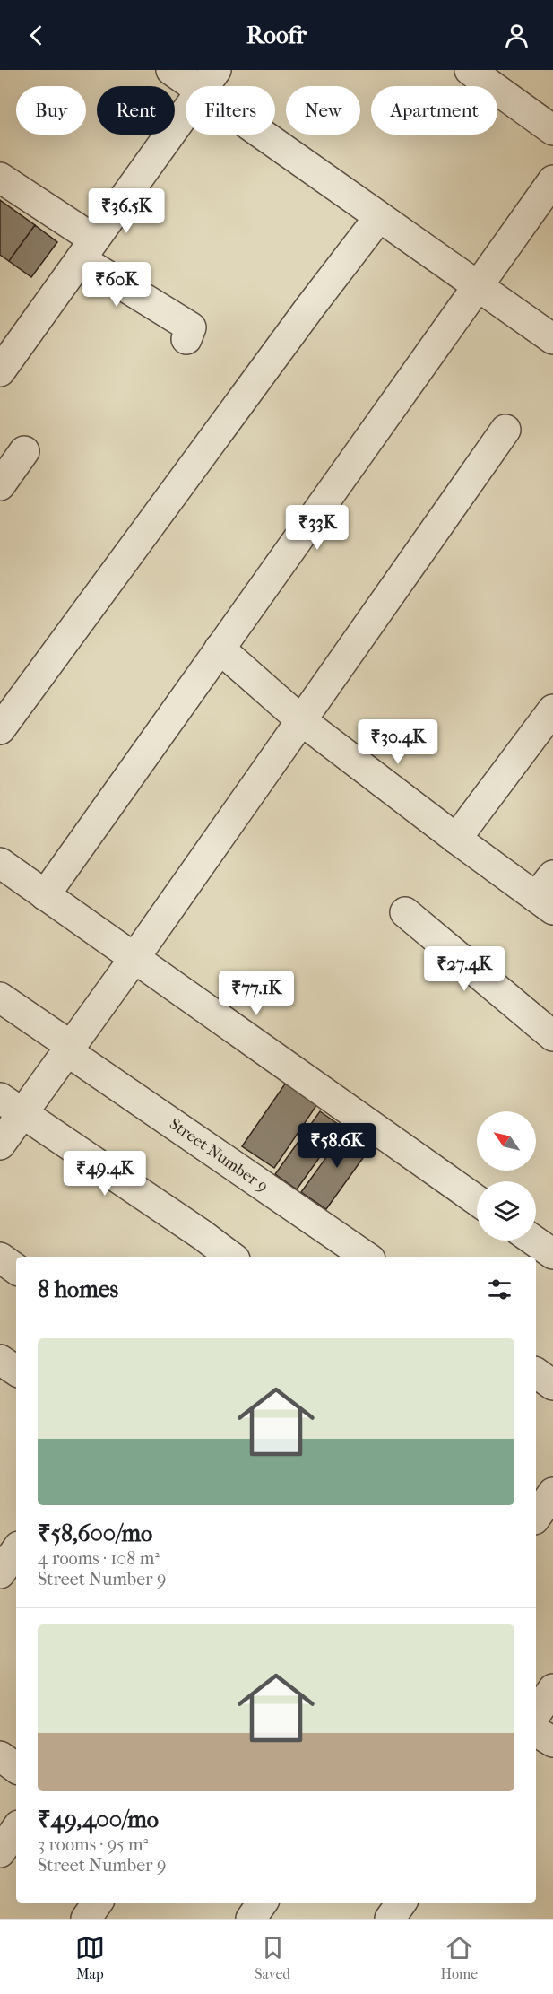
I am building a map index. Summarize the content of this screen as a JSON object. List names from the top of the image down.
{
  "streets": {
    "street": ["Street Number 9"]
  },
  "north": "top left",
  "page": {
    "header": "Roofr",
    "chip": [
      "Buy",
      "Rent",
      "Filters",
      "New",
      "Apartment"
    ],
    "price": [
      "₹36.5K",
      "₹60K",
      "₹33K",
      "₹30.4K",
      "₹27.4K",
      "₹77.1K",
      "₹58.6K",
      "₹49.4K"
    ],
    "heading": "8 homes",
    "list": [
      {
        "name": "₹58,600/mo",
        "note": "4 rooms · 108 m² · Street Number 9"
      },
      {
        "name": "₹49,400/mo",
        "note": "3 rooms · 95 m² · Street Number 9"
      }
    ],
    "tabs": ["Map", "Saved", "Home"]
  }
}
